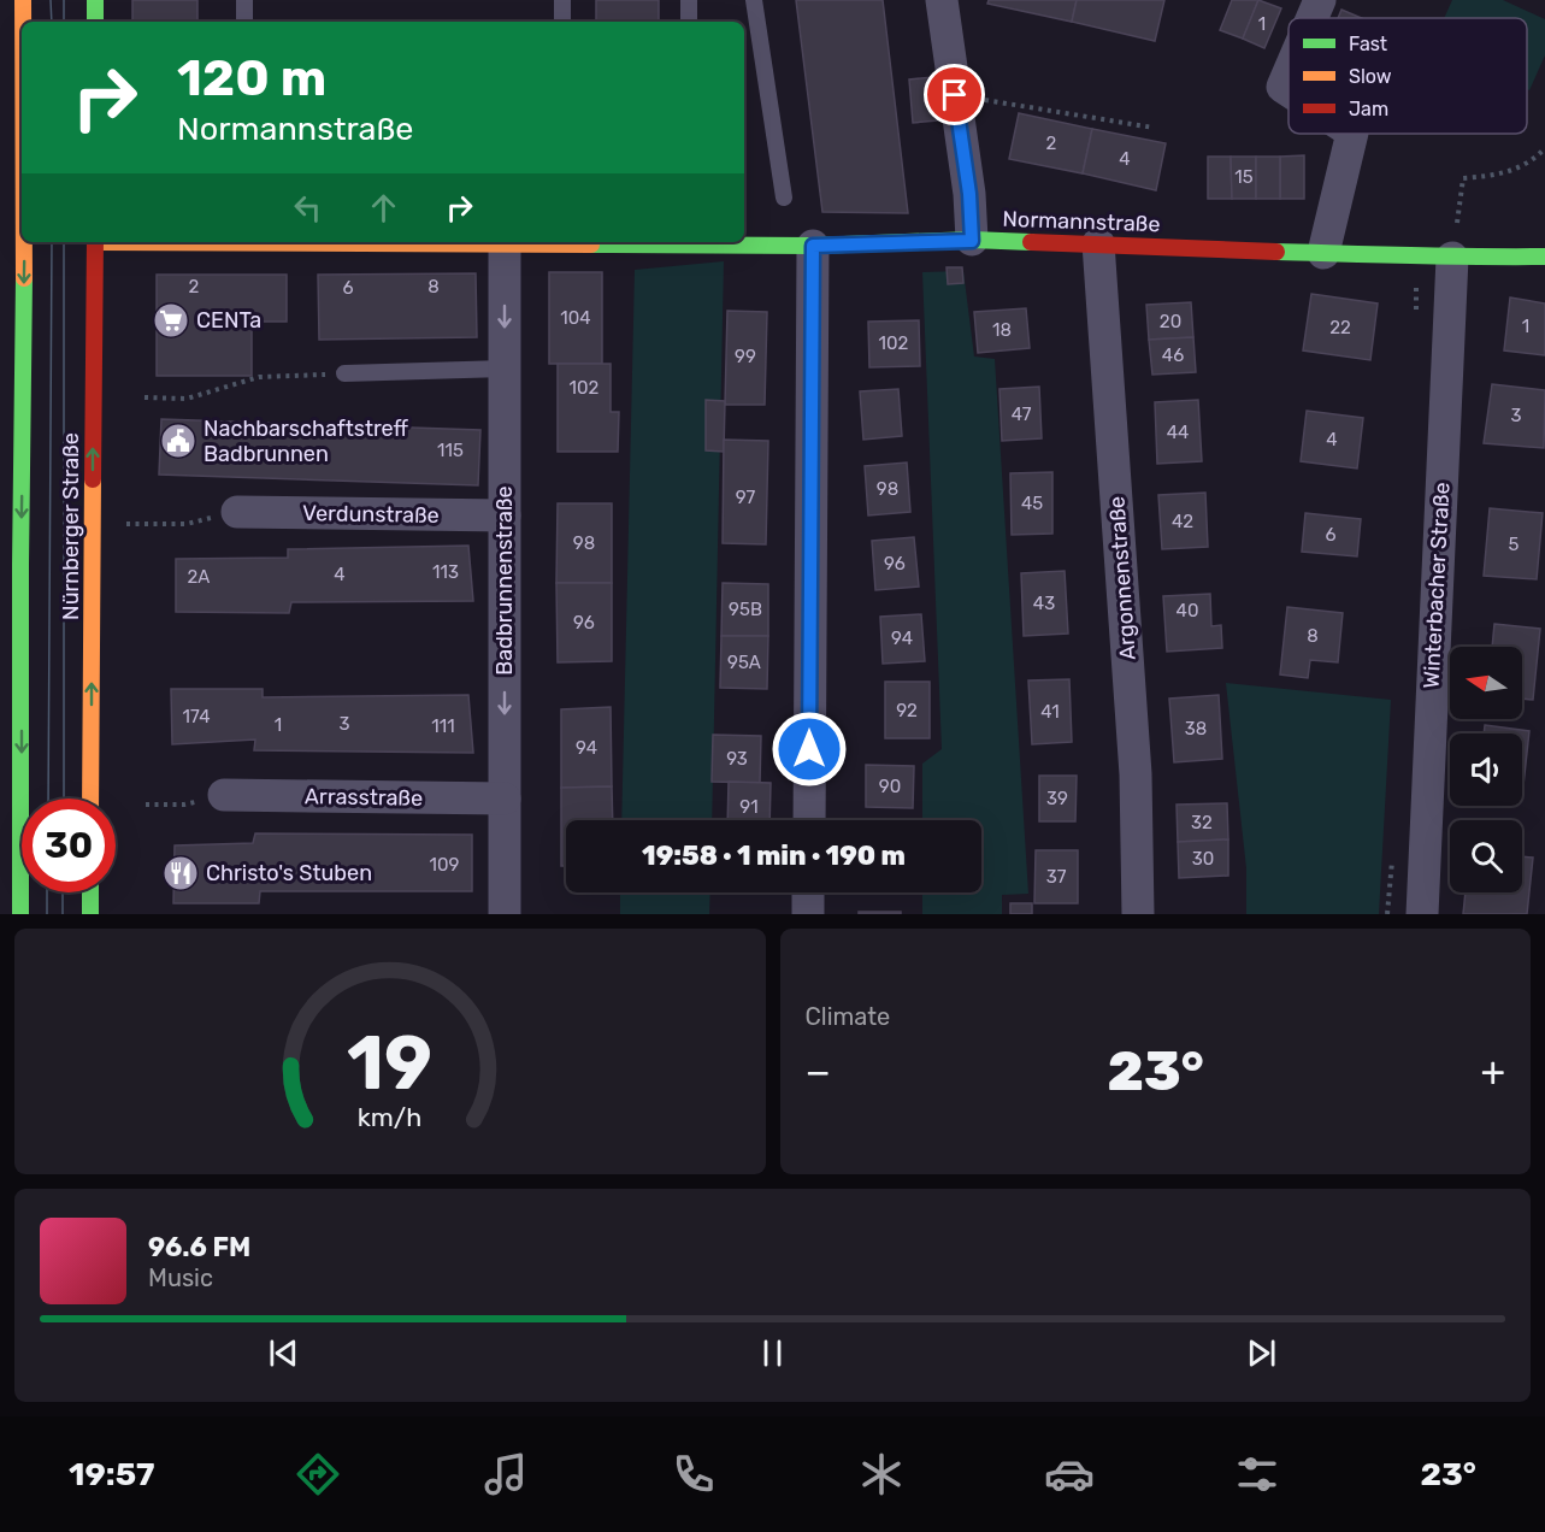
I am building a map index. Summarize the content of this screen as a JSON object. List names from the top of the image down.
{
  "streets": {
    "main road": ["Normannstraße", "Nürnberger Straße"],
    "street": [
      "Verdunstraße",
      "Argonnenstraße",
      "Badbrunnenstraße",
      "Winterbacher Straße",
      "Arrasstraße"
    ]
  },
  "crossings": [
    ["Normannstraße", "Argonnenstraße"],
    ["Normannstraße", "Badbrunnenstraße"],
    ["Normannstraße", "Winterbacher Straße"],
    ["Verdunstraße", "Badbrunnenstraße"],
    ["Badbrunnenstraße", "Arrasstraße"]
  ],
  "one_way": ["Badbrunnenstraße"],
  "places": {
    "supermarket": ["CENTa"],
    "public building": ["Nachbarschaftstreff Badbrunnen"],
    "restaurant": ["Christo's Stuben"]
  },
  "house_numbers": [
    "1",
    "2",
    "4",
    "15",
    "2",
    "8",
    "6",
    "104",
    "20",
    "1",
    "22",
    "18",
    "102",
    "46",
    "99",
    "102",
    "47",
    "3",
    "44",
    "4",
    "115",
    "98",
    "97",
    "45",
    "42",
    "6",
    "98",
    "5",
    "96",
    "113",
    "4",
    "2A",
    "43",
    "95B",
    "40",
    "96",
    "8",
    "94",
    "95A",
    "92",
    "41",
    "174",
    "3",
    "1",
    "111",
    "38",
    "94",
    "93",
    "90",
    "39",
    "91",
    "32",
    "30",
    "109",
    "37"
  ],
  "legend": ["Fast", "Slow", "Jam"],
  "north": "left",
  "page": {
    "turn": ["120 m", "Normannstraße"],
    "limit": "30",
    "trip": "19:58 · 1 min · 190 m",
    "tile": "Climate",
    "heat": ["−", "23°", "+"],
    "song": ["96.6 FM", "Music"],
    "tabs": ["19:57", "23°"],
    "gauge": ["19", "km/h"]
  }
}
